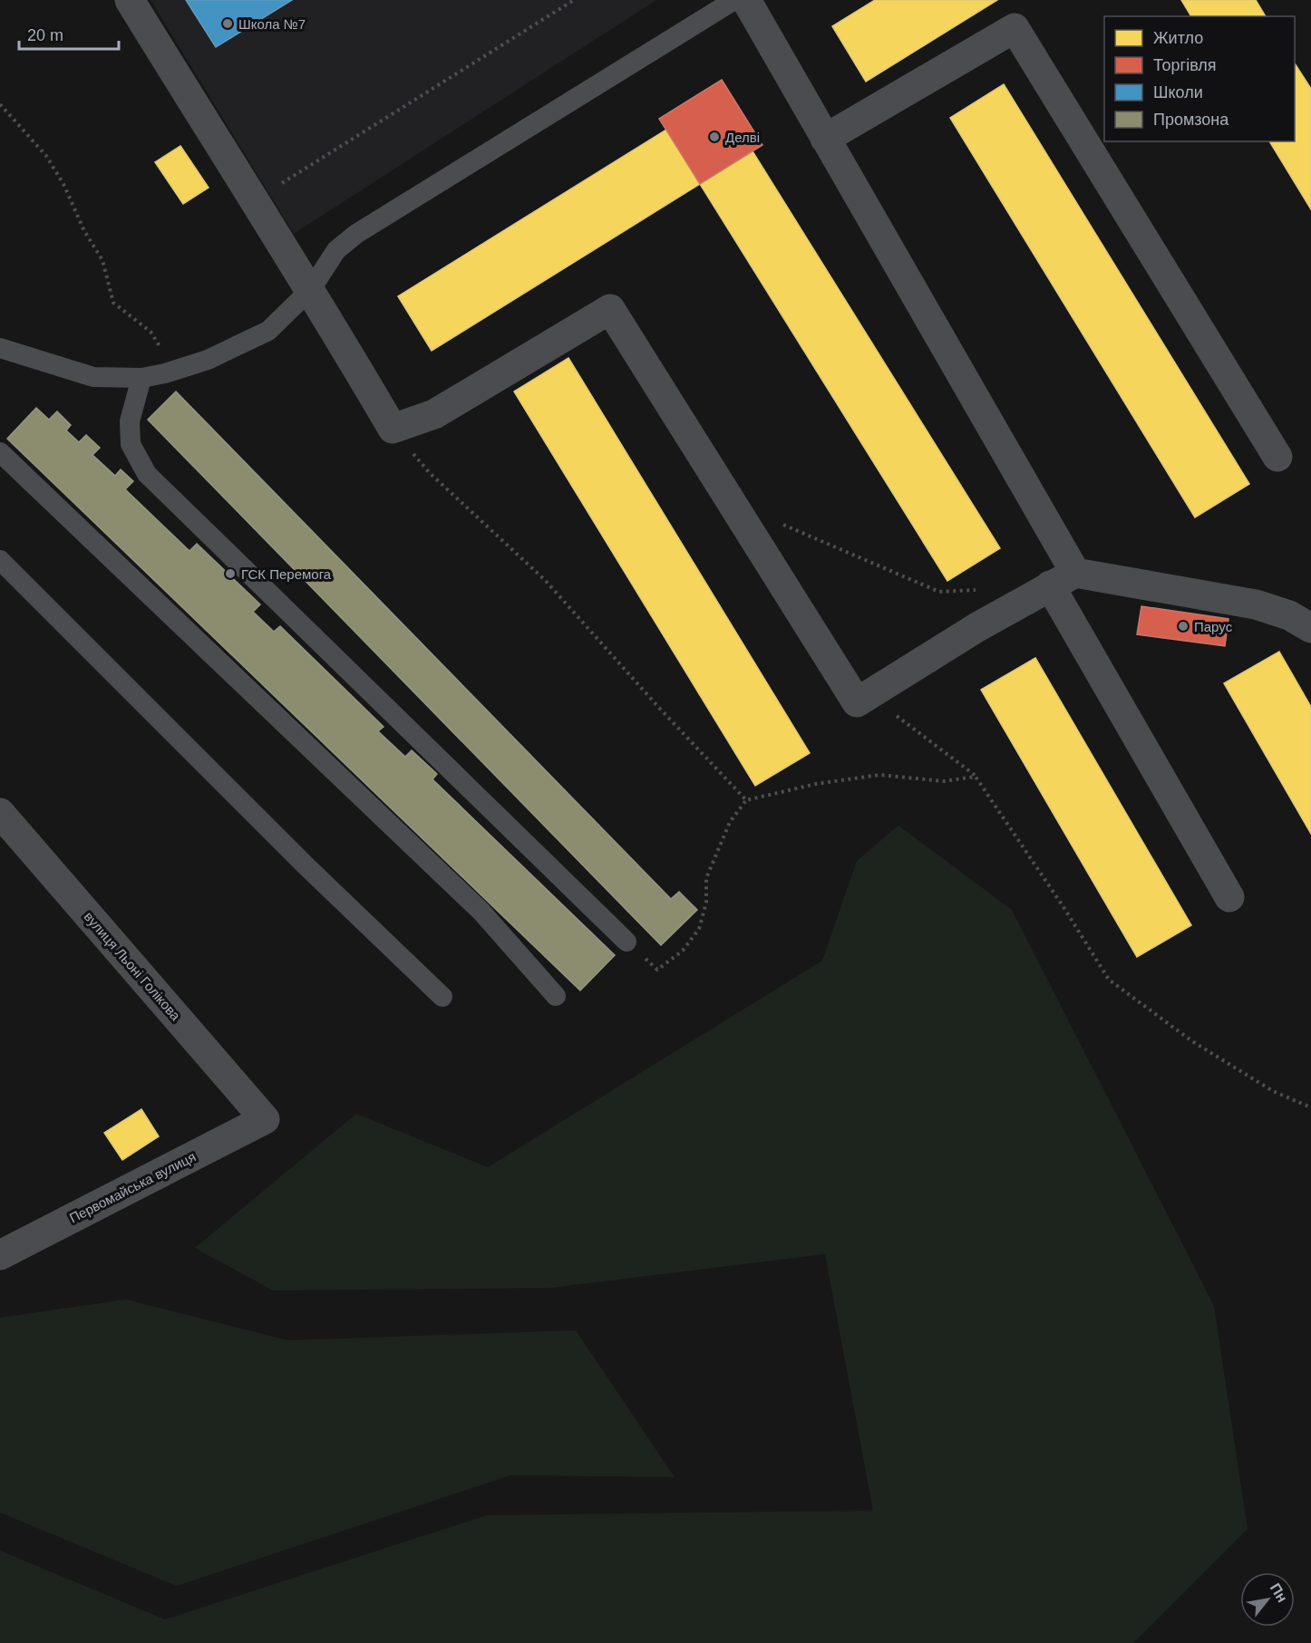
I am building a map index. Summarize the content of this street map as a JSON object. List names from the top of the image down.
{
  "streets": {
    "street": ["вулиця Льоні Голікова", "Первомайська вулиця"]
  },
  "crossings": [
    ["вулиця Льоні Голікова", "Первомайська вулиця"]
  ],
  "places": [
    "Школа №7",
    "Делві",
    "ГСК Перемога",
    "Парус"
  ],
  "legend": [
    "Житло",
    "Торгівля",
    "Школи",
    "Промзона"
  ],
  "scale_bar": "20 m",
  "north": "top right"
}
